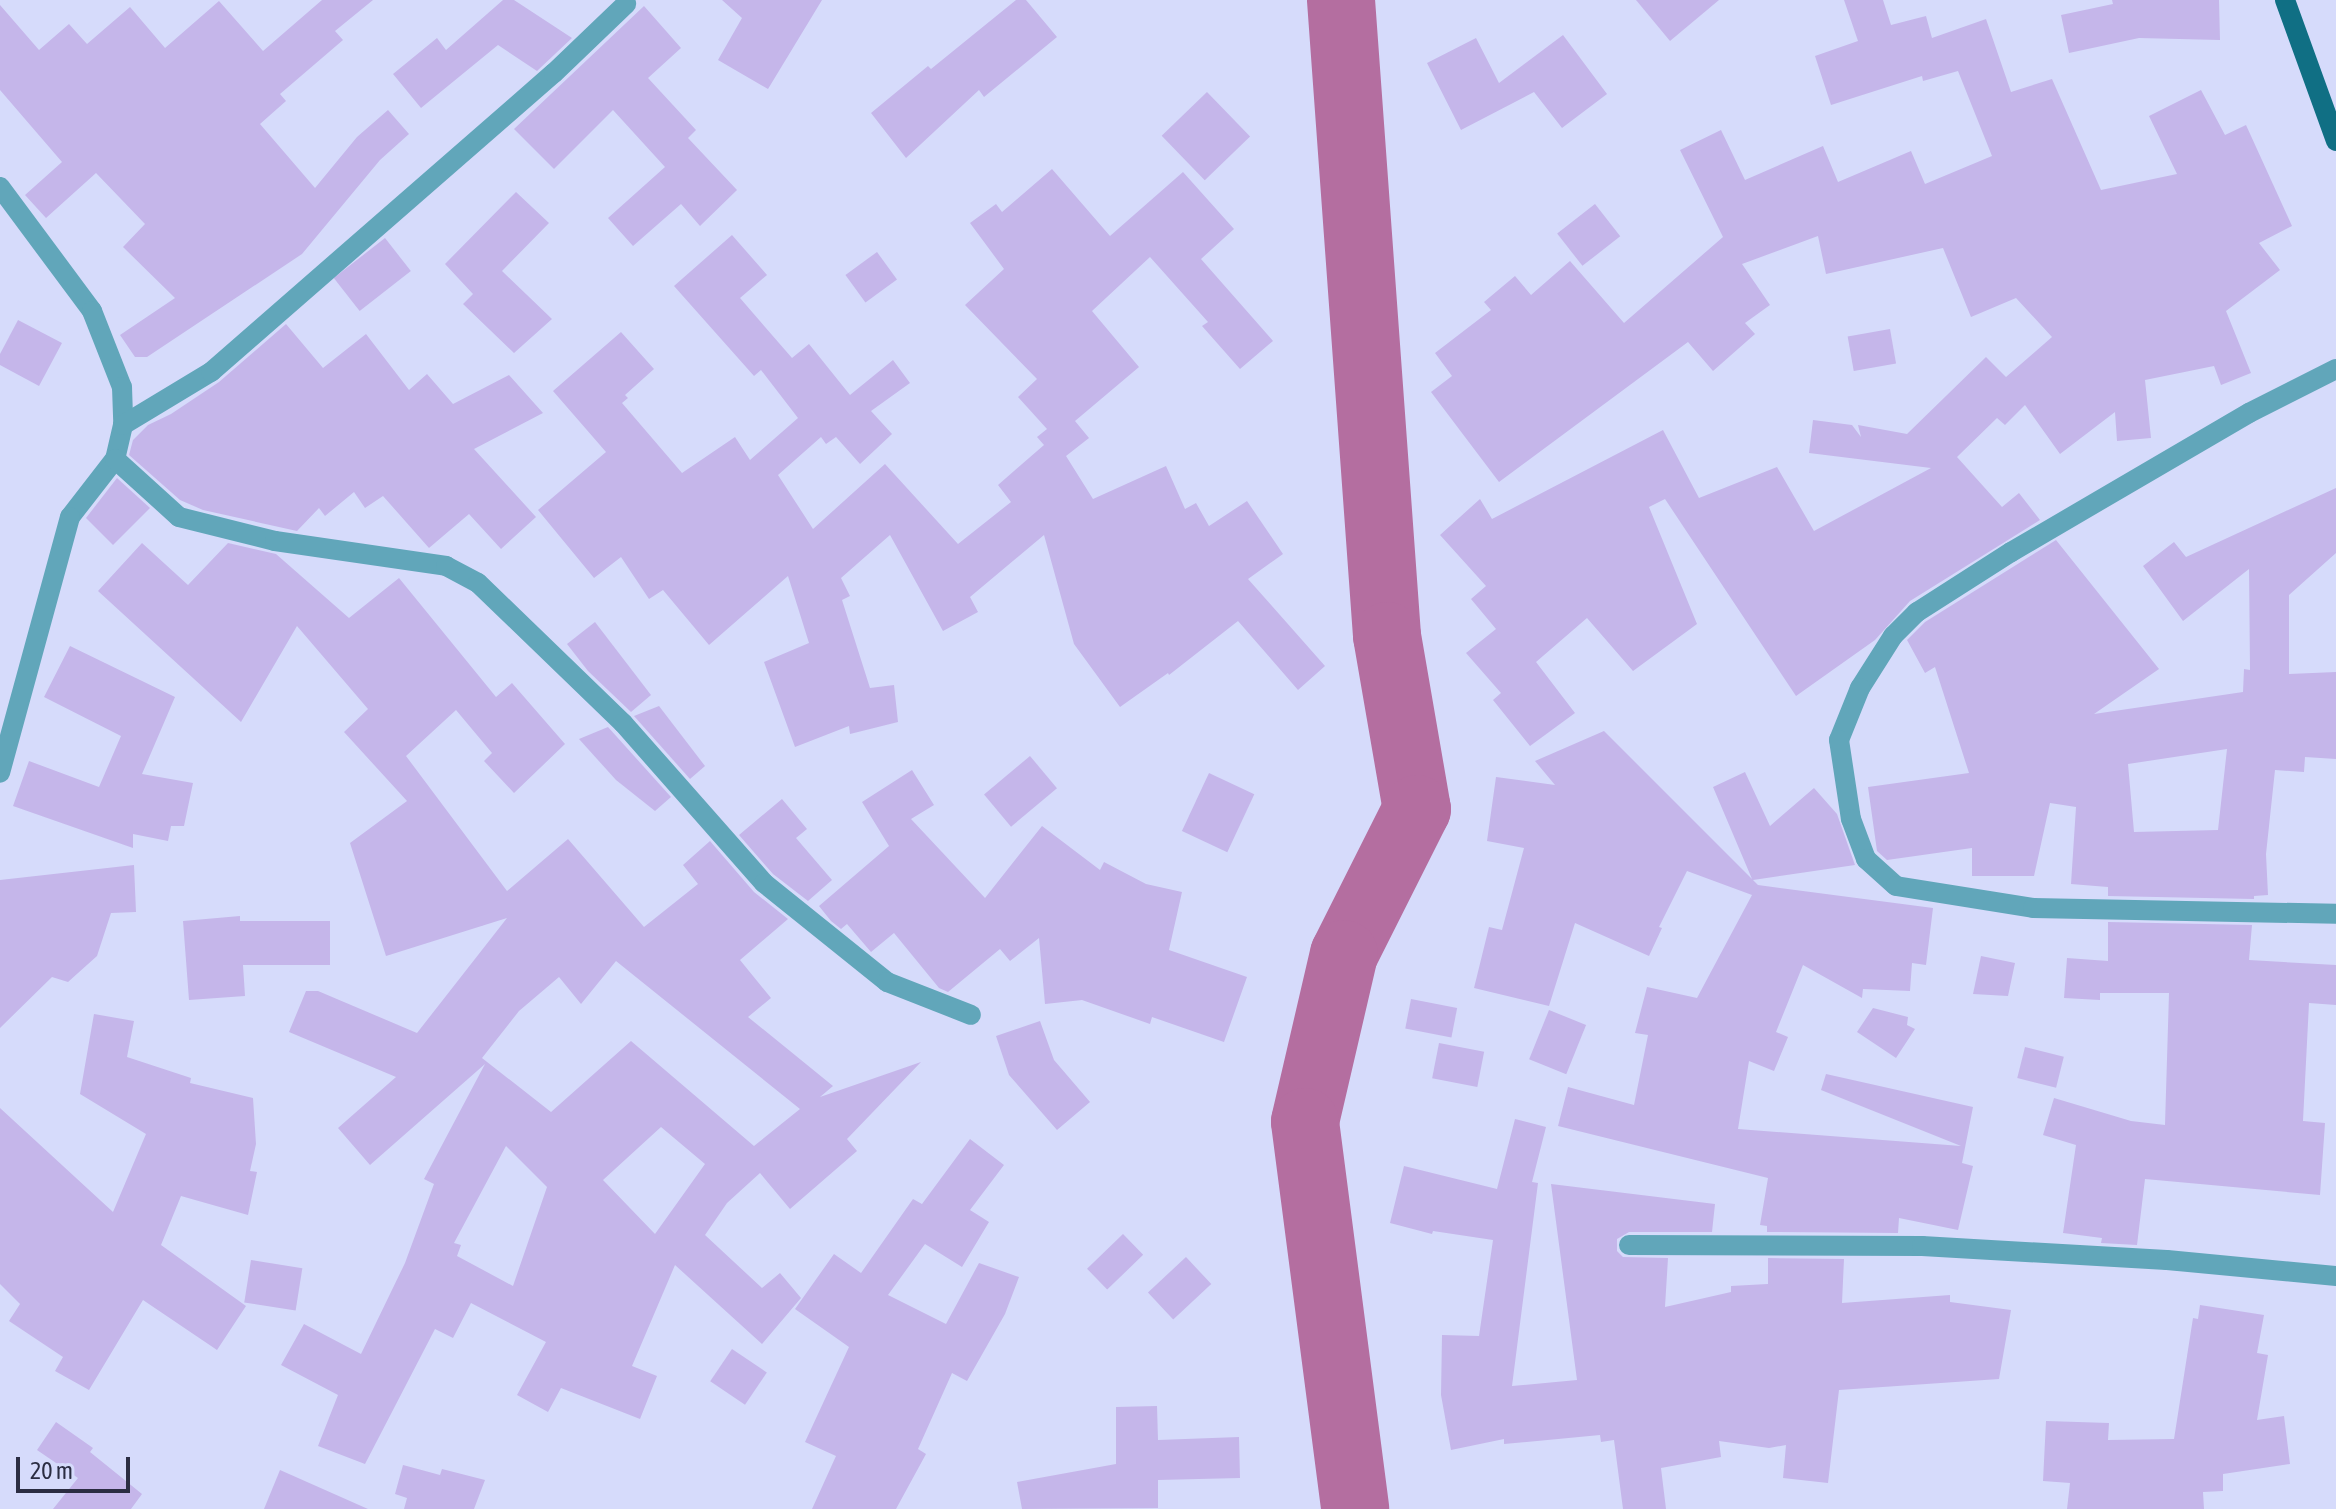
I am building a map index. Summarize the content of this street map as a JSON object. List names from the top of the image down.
{
  "scale_bar": "20 m"
}
